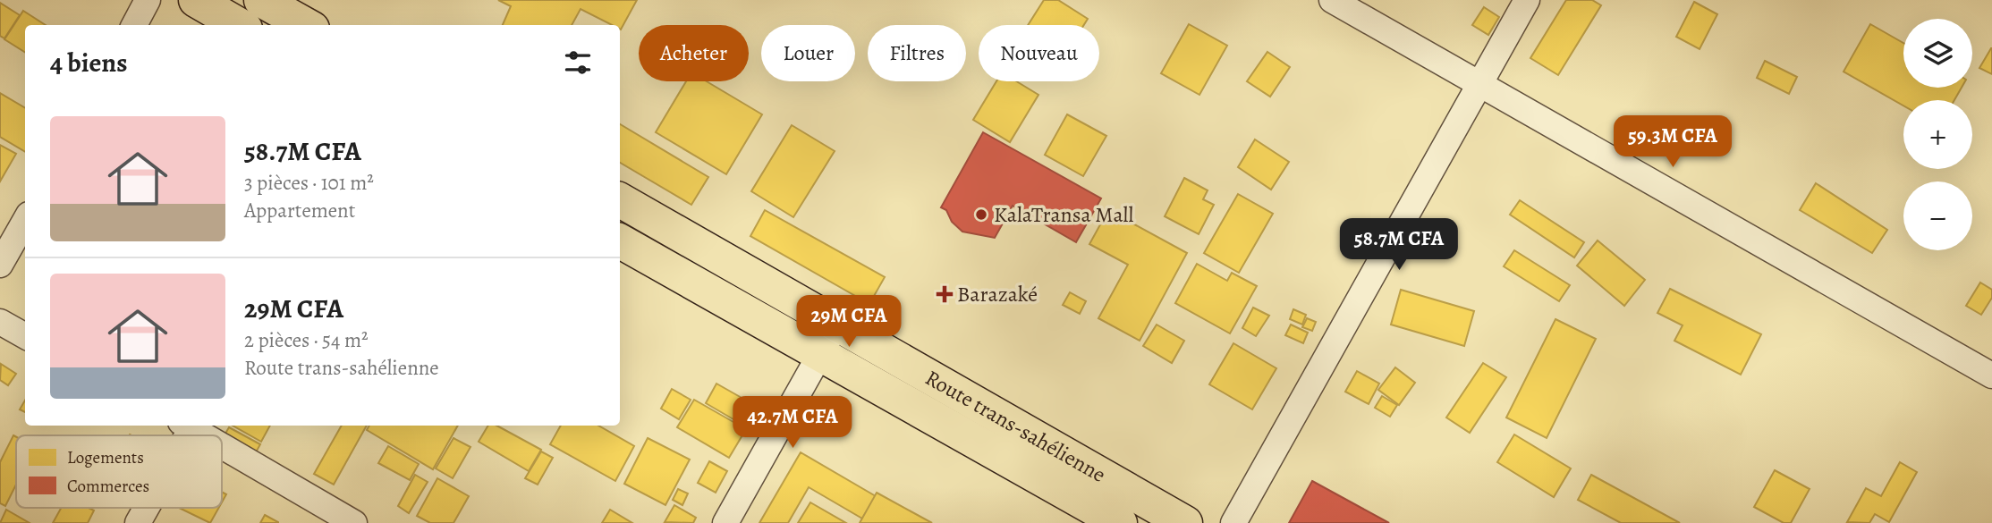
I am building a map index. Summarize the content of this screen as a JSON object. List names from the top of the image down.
{
  "streets": {
    "highway": ["Route trans-sahélienne"]
  },
  "places": {
    "other": ["KalaTransa Mall"],
    "health": ["Barazaké"]
  },
  "legend": ["Logements", "Commerces"],
  "page": {
    "map_buttons": ["+", "−"],
    "chip": [
      "Acheter",
      "Louer",
      "Filtres",
      "Nouveau"
    ],
    "heading": "4 biens",
    "list": [
      {
        "name": "58.7M CFA",
        "note": "3 pièces · 101 m² · Appartement"
      },
      {
        "name": "29M CFA",
        "note": "2 pièces · 54 m² · Route trans-sahélienne"
      }
    ],
    "price": [
      "59.3M CFA",
      "58.7M CFA",
      "29M CFA",
      "42.7M CFA"
    ]
  }
}
